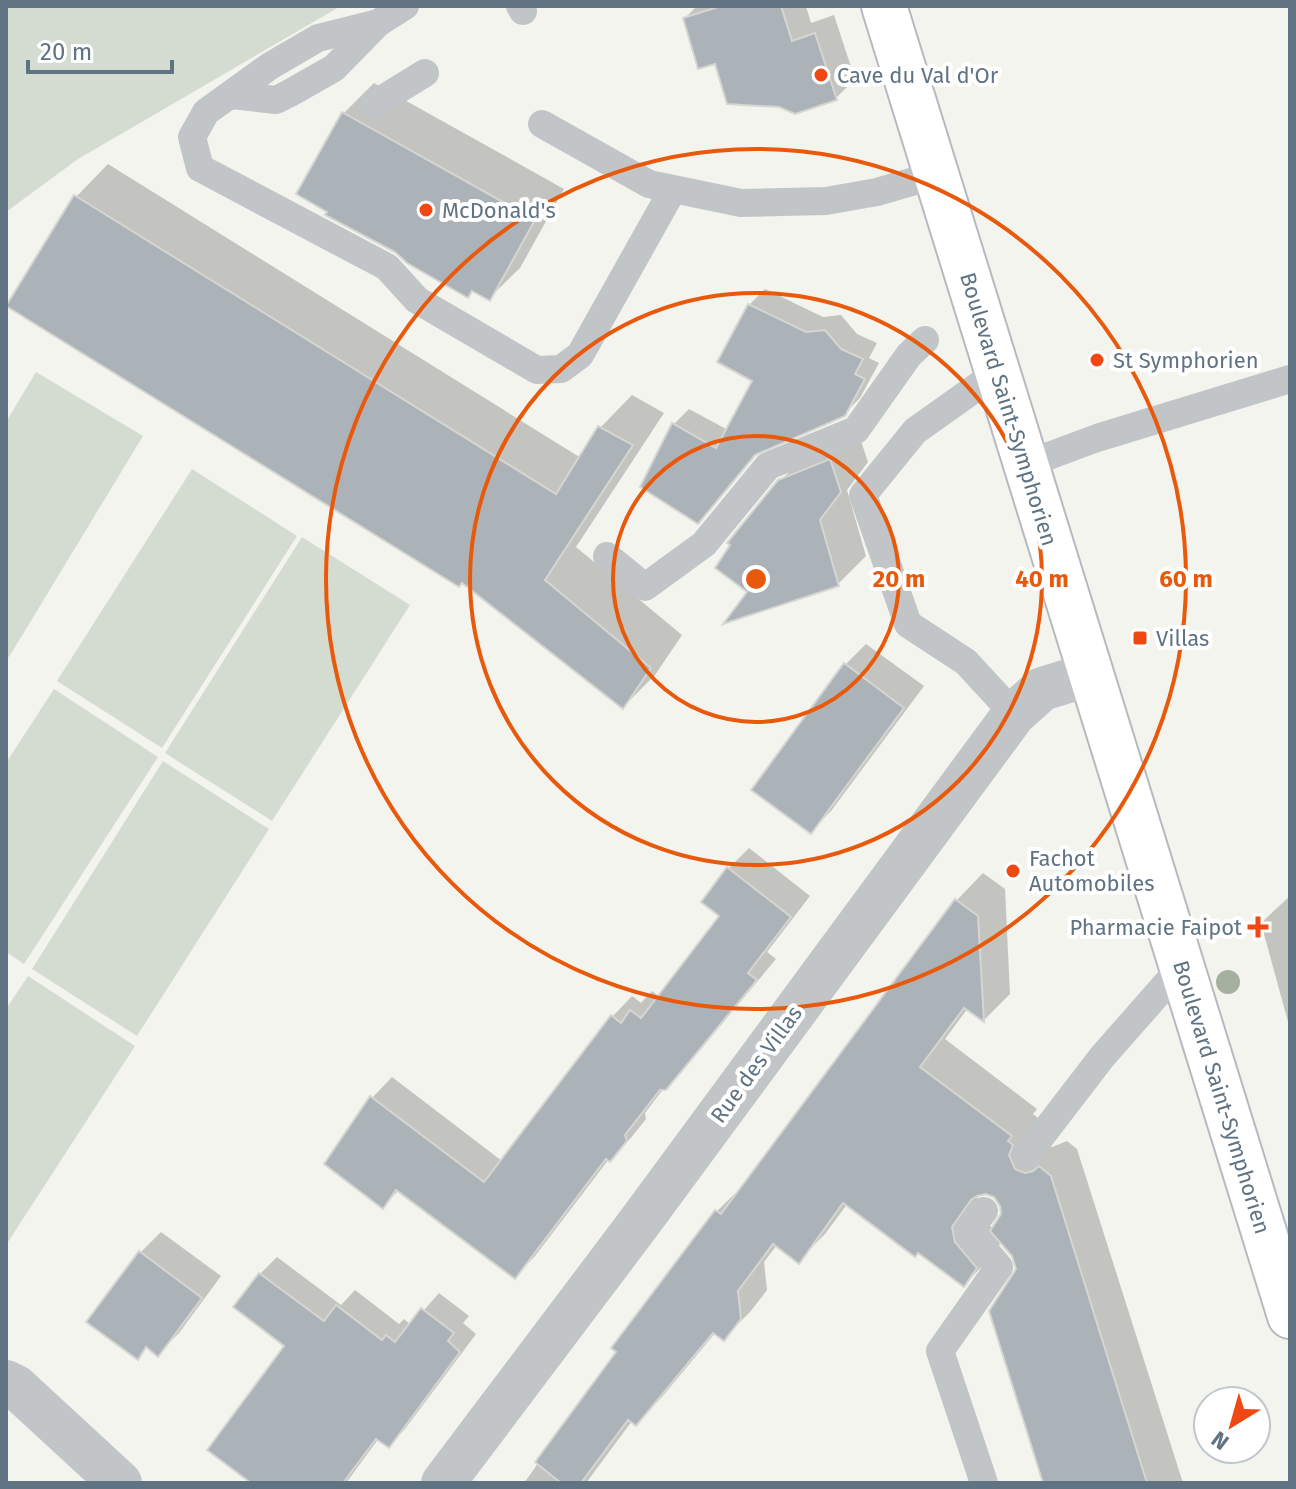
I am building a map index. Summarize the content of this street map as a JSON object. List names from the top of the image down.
{
  "streets": {
    "main road": ["Boulevard Saint-Symphorien"],
    "street": ["Rue des Villas"]
  },
  "crossings": [
    ["Boulevard Saint-Symphorien", "Rue des Villas"]
  ],
  "places": {
    "other": [
      "Cave du Val d'Or",
      "McDonald's",
      "St Symphorien",
      "Fachot Automobiles"
    ],
    "transit": ["Villas"],
    "health": ["Pharmacie Faipot"]
  },
  "scale_bar": "20 m",
  "north": "bottom left",
  "rings": ["20 m", "40 m", "60 m"]
}
